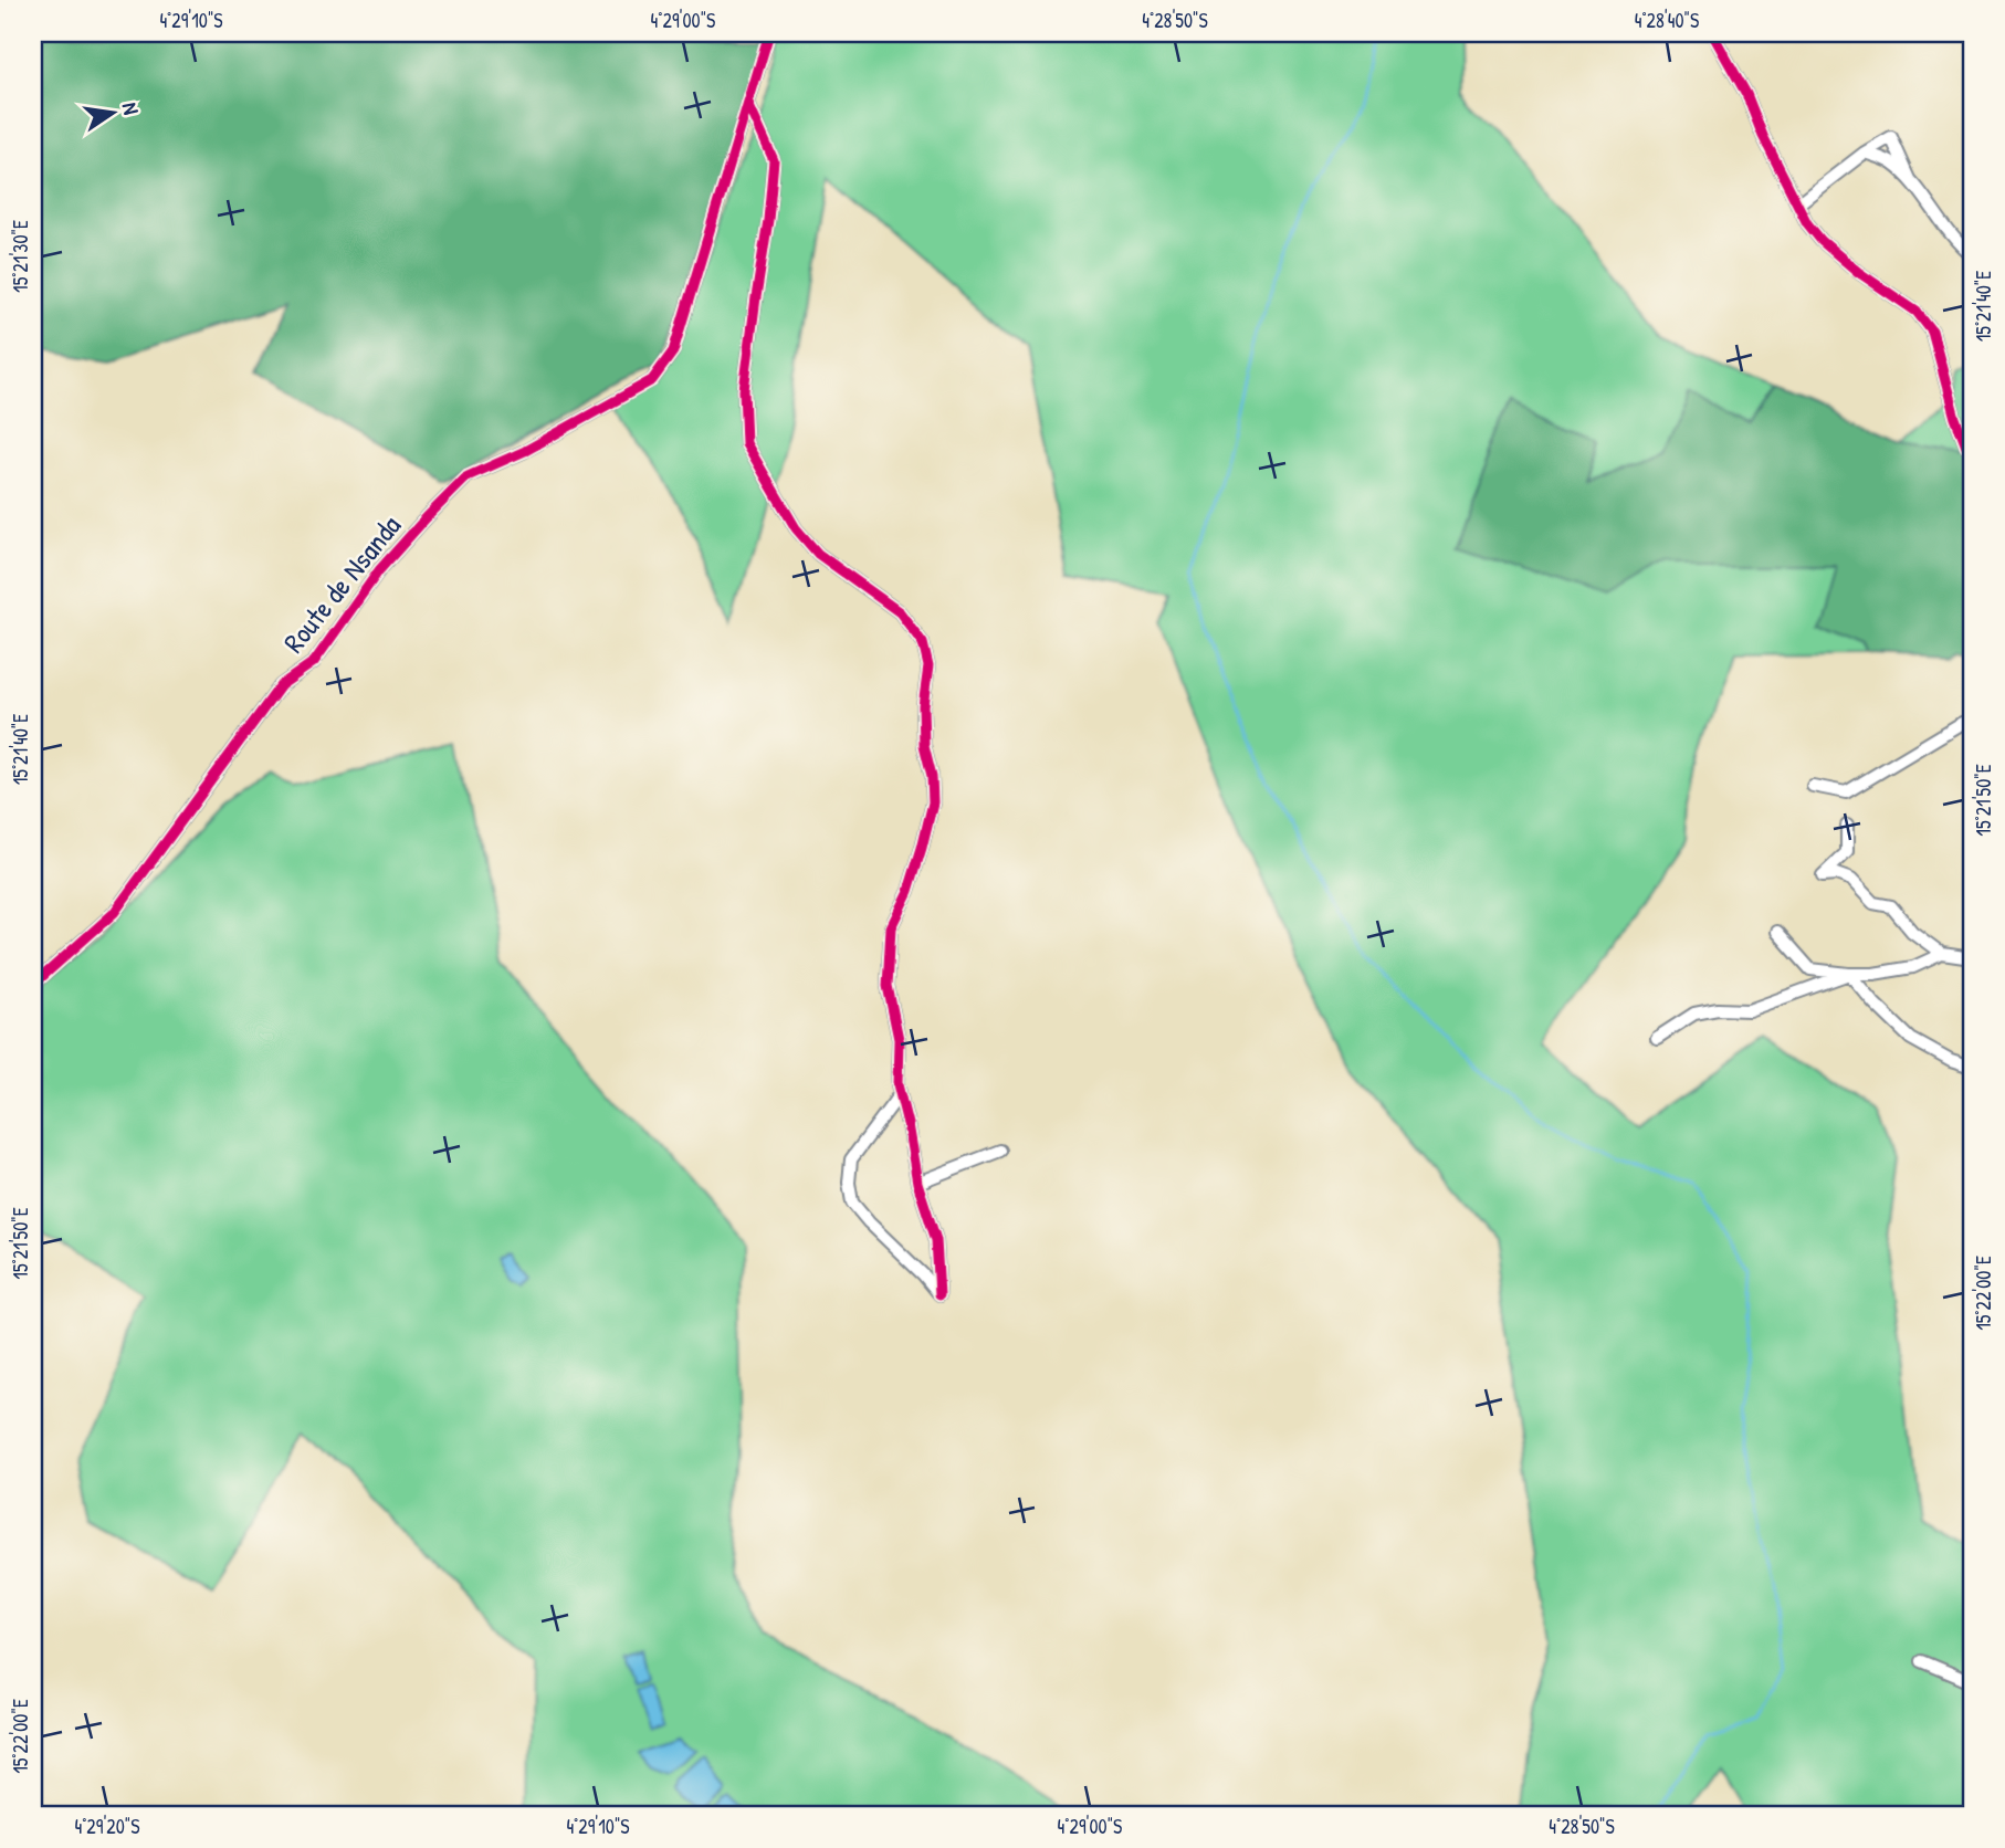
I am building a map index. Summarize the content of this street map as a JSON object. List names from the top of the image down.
{
  "streets": {
    "street": ["Route de Nsanda"]
  },
  "north": "right",
  "coordinates": [
    "4°29'10\"S",
    "4°29'00\"S",
    "4°28'50\"S",
    "4°28'40\"S",
    "15°21'30\"E",
    "15°21'40\"E",
    "15°21'50\"E",
    "15°22'00\"E",
    "4°29'20\"S"
  ]
}
